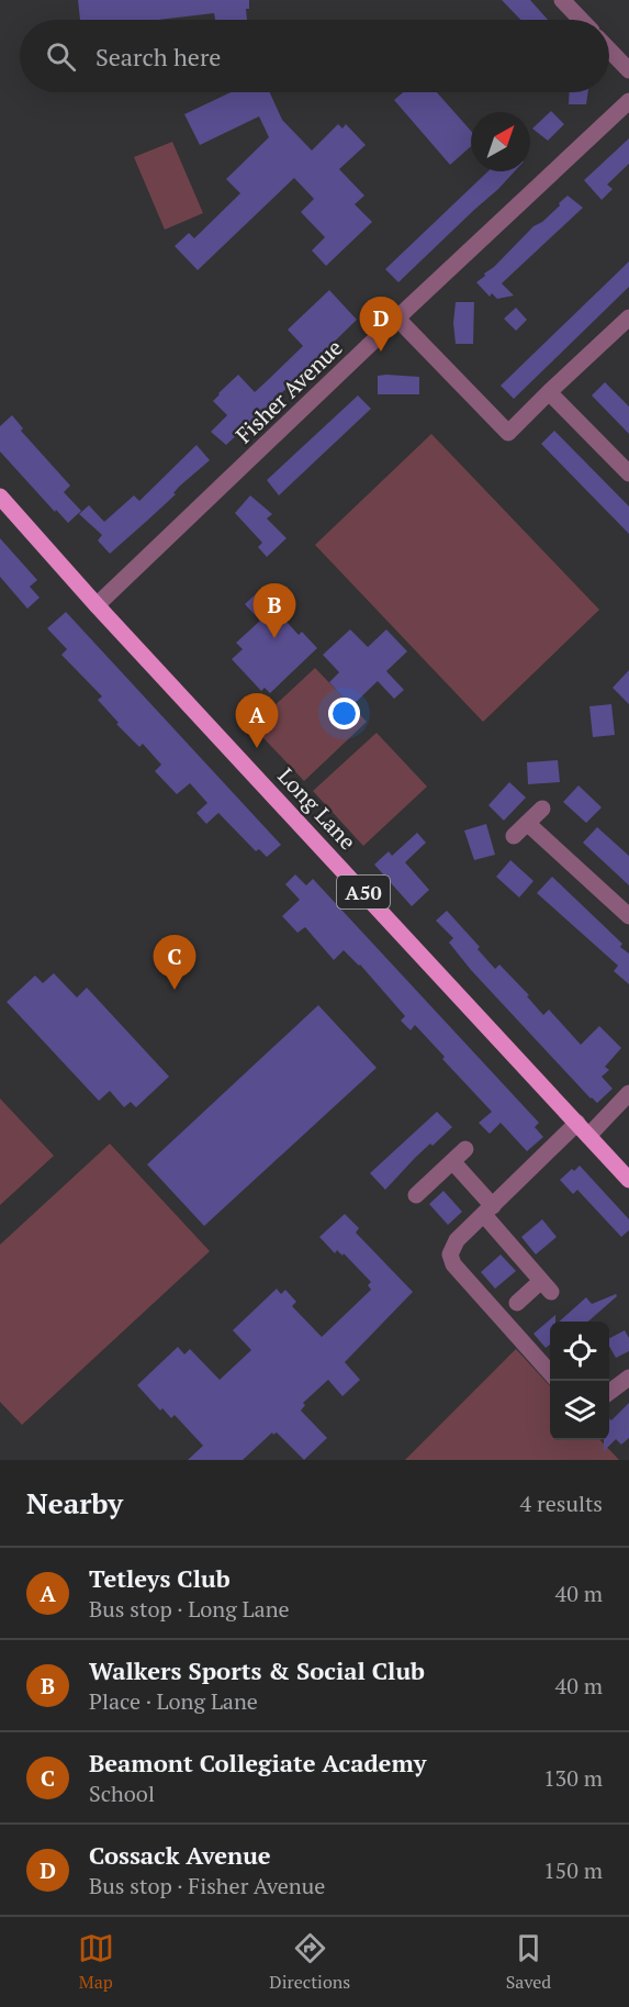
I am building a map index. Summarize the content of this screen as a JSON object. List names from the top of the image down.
{
  "streets": {
    "main road": ["Long Lane", "A50"],
    "street": ["Fisher Avenue"]
  },
  "crossings": [
    ["Fisher Avenue", "Long Lane"]
  ],
  "north": "top right",
  "page": {
    "search": "Search here",
    "pins": [
      "D",
      "B",
      "A",
      "C"
    ],
    "heading": ["Nearby", "4 results"],
    "list": [
      {
        "mark": "A",
        "name": "Tetleys Club",
        "note": "Bus stop · Long Lane",
        "value": "40 m"
      },
      {
        "mark": "B",
        "name": "Walkers Sports & Social Club",
        "note": "Place · Long Lane",
        "value": "40 m"
      },
      {
        "mark": "C",
        "name": "Beamont Collegiate Academy",
        "note": "School",
        "value": "130 m"
      },
      {
        "mark": "D",
        "name": "Cossack Avenue",
        "note": "Bus stop · Fisher Avenue",
        "value": "150 m"
      }
    ],
    "nav": ["Map", "Directions", "Saved"]
  }
}
